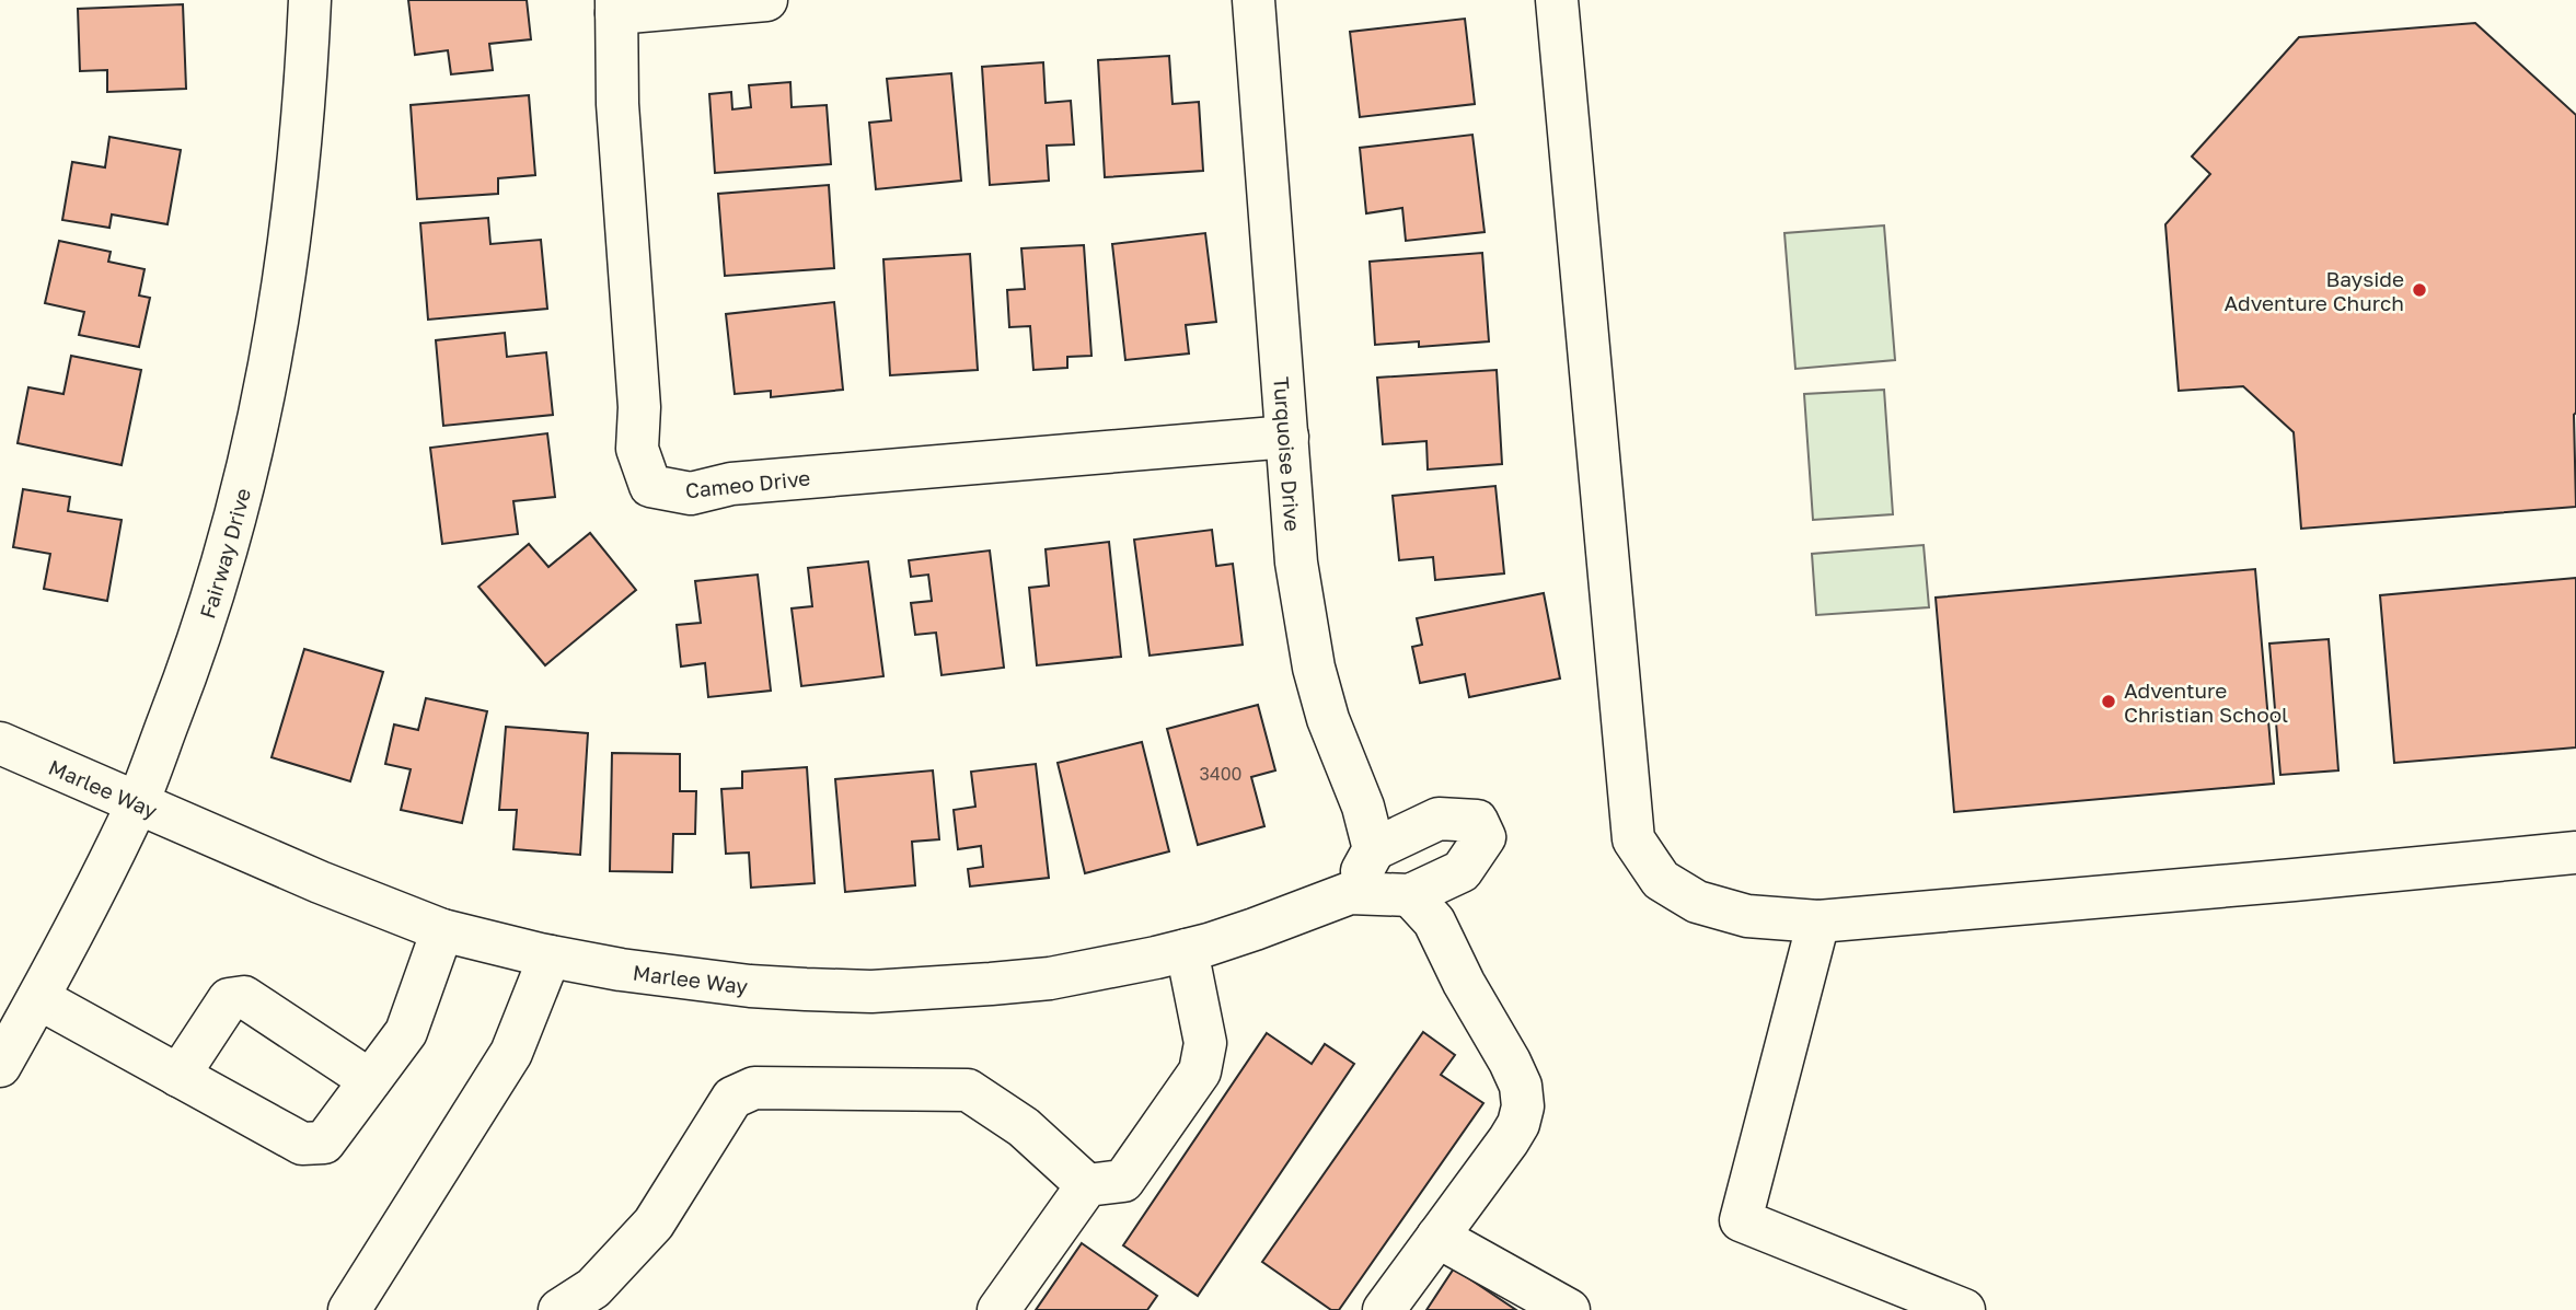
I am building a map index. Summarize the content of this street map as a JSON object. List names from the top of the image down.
{
  "streets": {
    "street": [
      "Turquoise Drive",
      "Cameo Drive",
      "Fairway Drive",
      "Marlee Way"
    ]
  },
  "crossings": [
    ["Turquoise Drive", "Cameo Drive"],
    ["Fairway Drive", "Marlee Way"]
  ],
  "places": ["Bayside Adventure Church", "Adventure Christian School"],
  "house_numbers": ["3400"]
}
